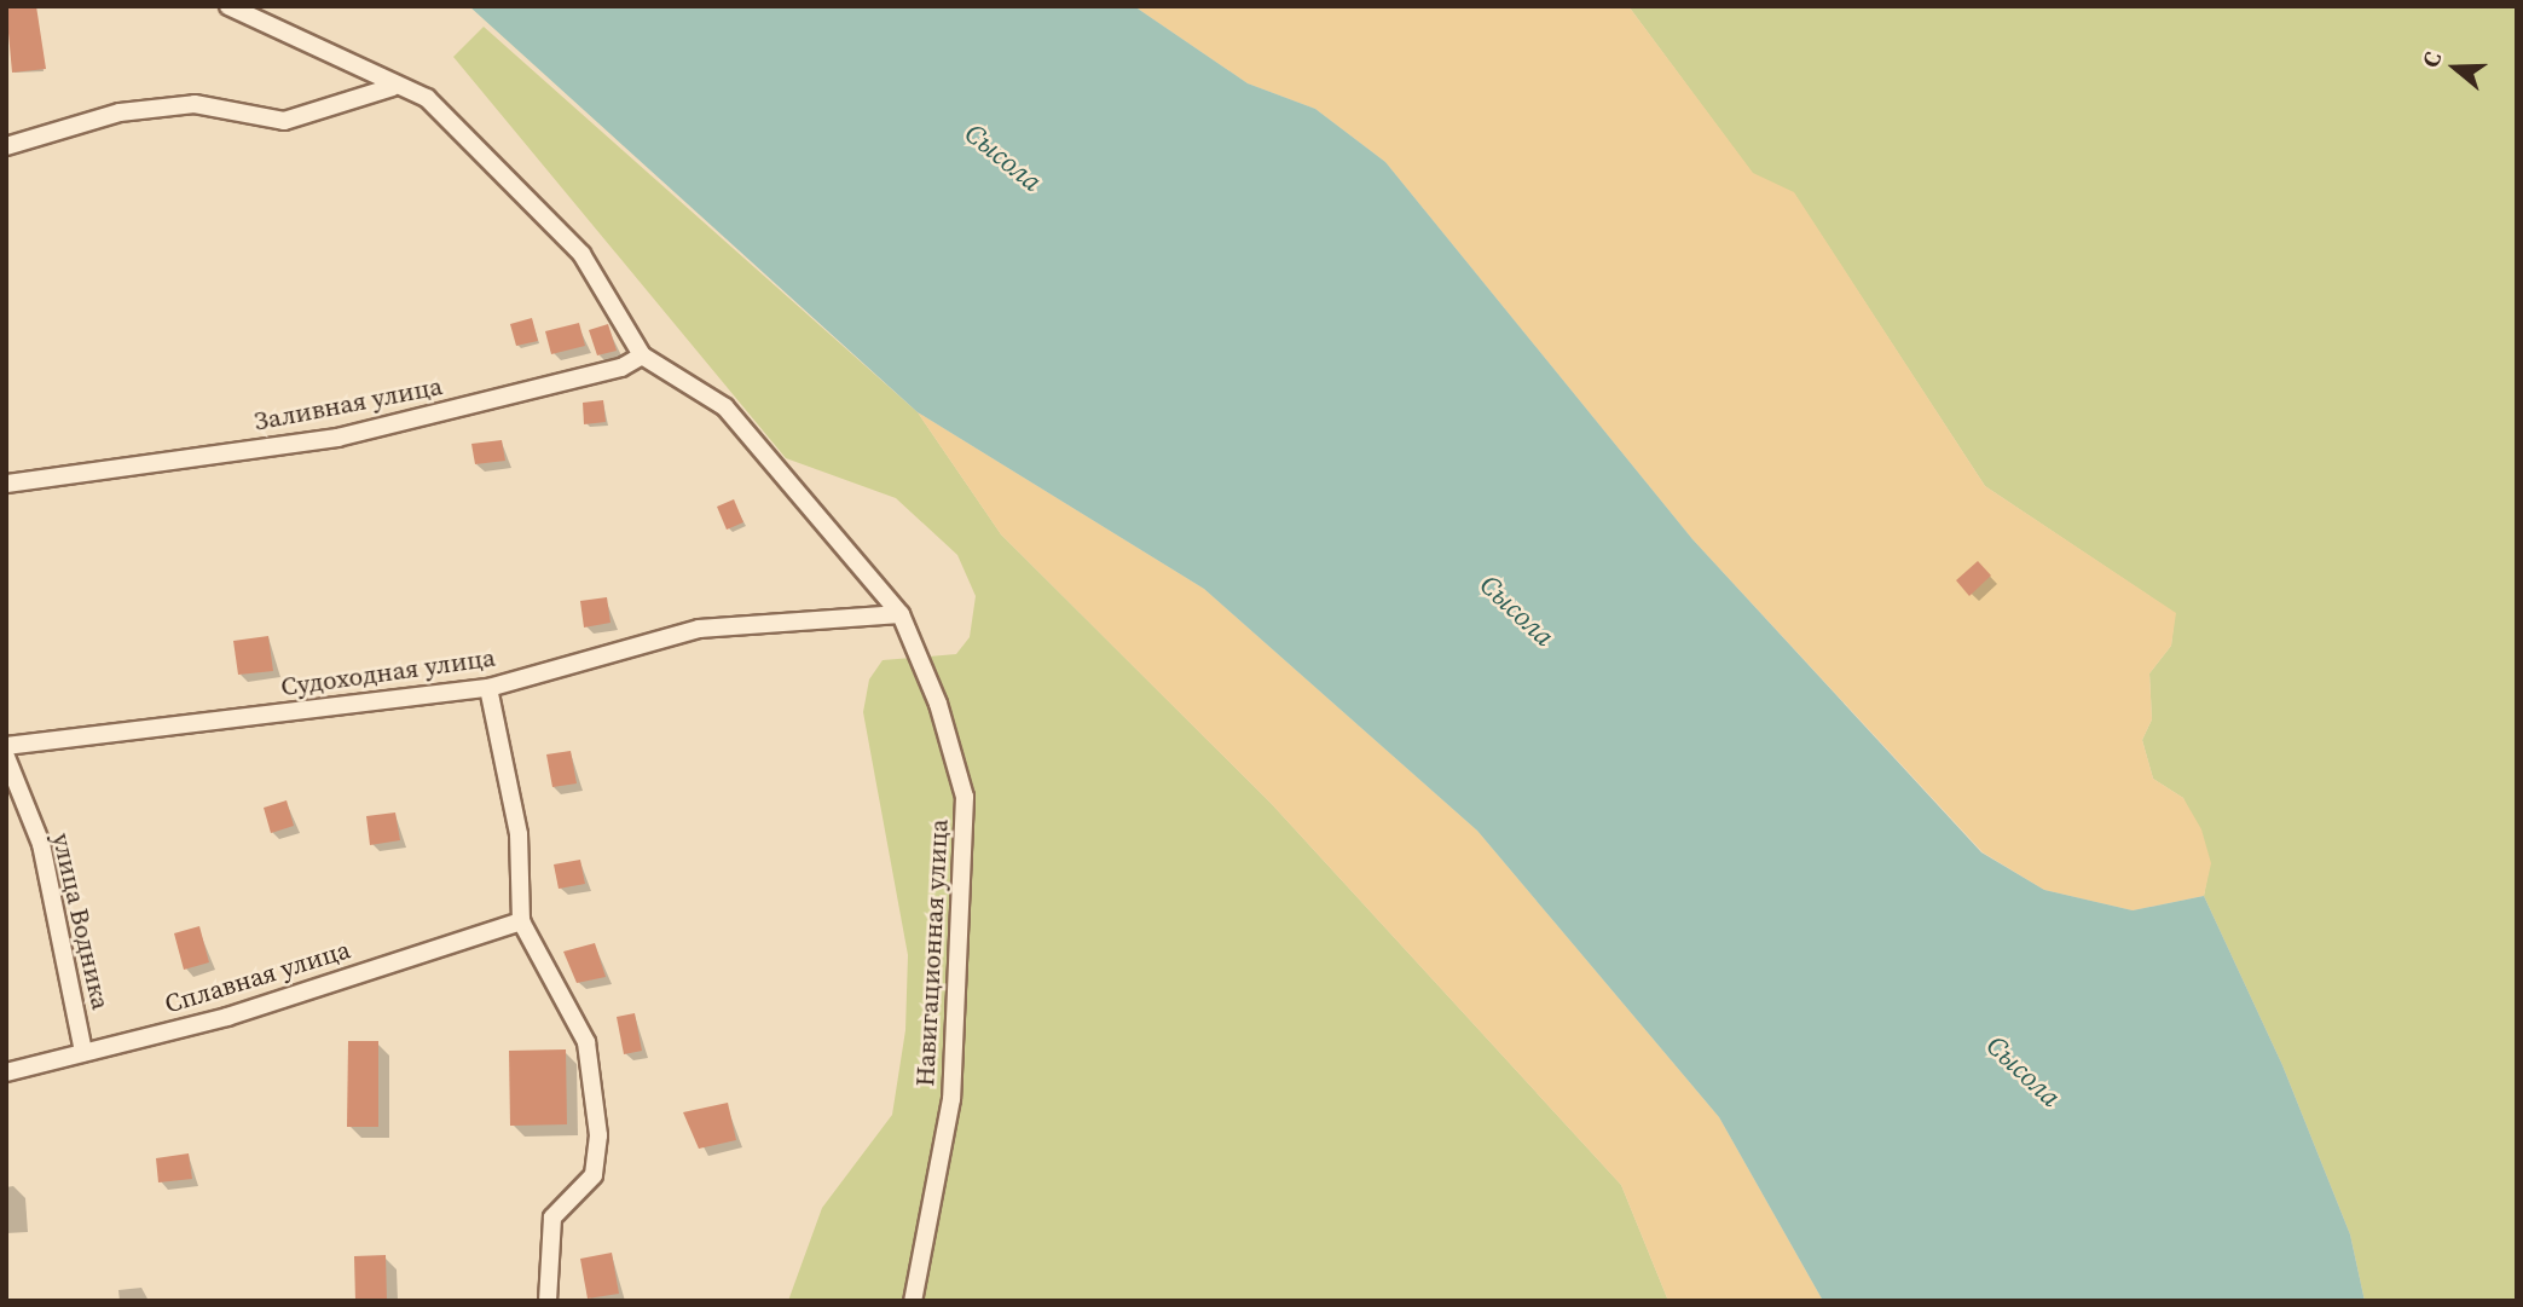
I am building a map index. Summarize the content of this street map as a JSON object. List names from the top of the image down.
{
  "streets": {
    "street": [
      "Заливная улица",
      "Судоходная улица",
      "улица Водника",
      "Навигационная улица",
      "Сплавная улица"
    ]
  },
  "crossings": [
    ["Заливная улица", "Навигационная улица"],
    ["Судоходная улица", "Навигационная улица"],
    ["улица Водника", "Сплавная улица"]
  ],
  "water": ["Сысола"],
  "north": "left"
}
